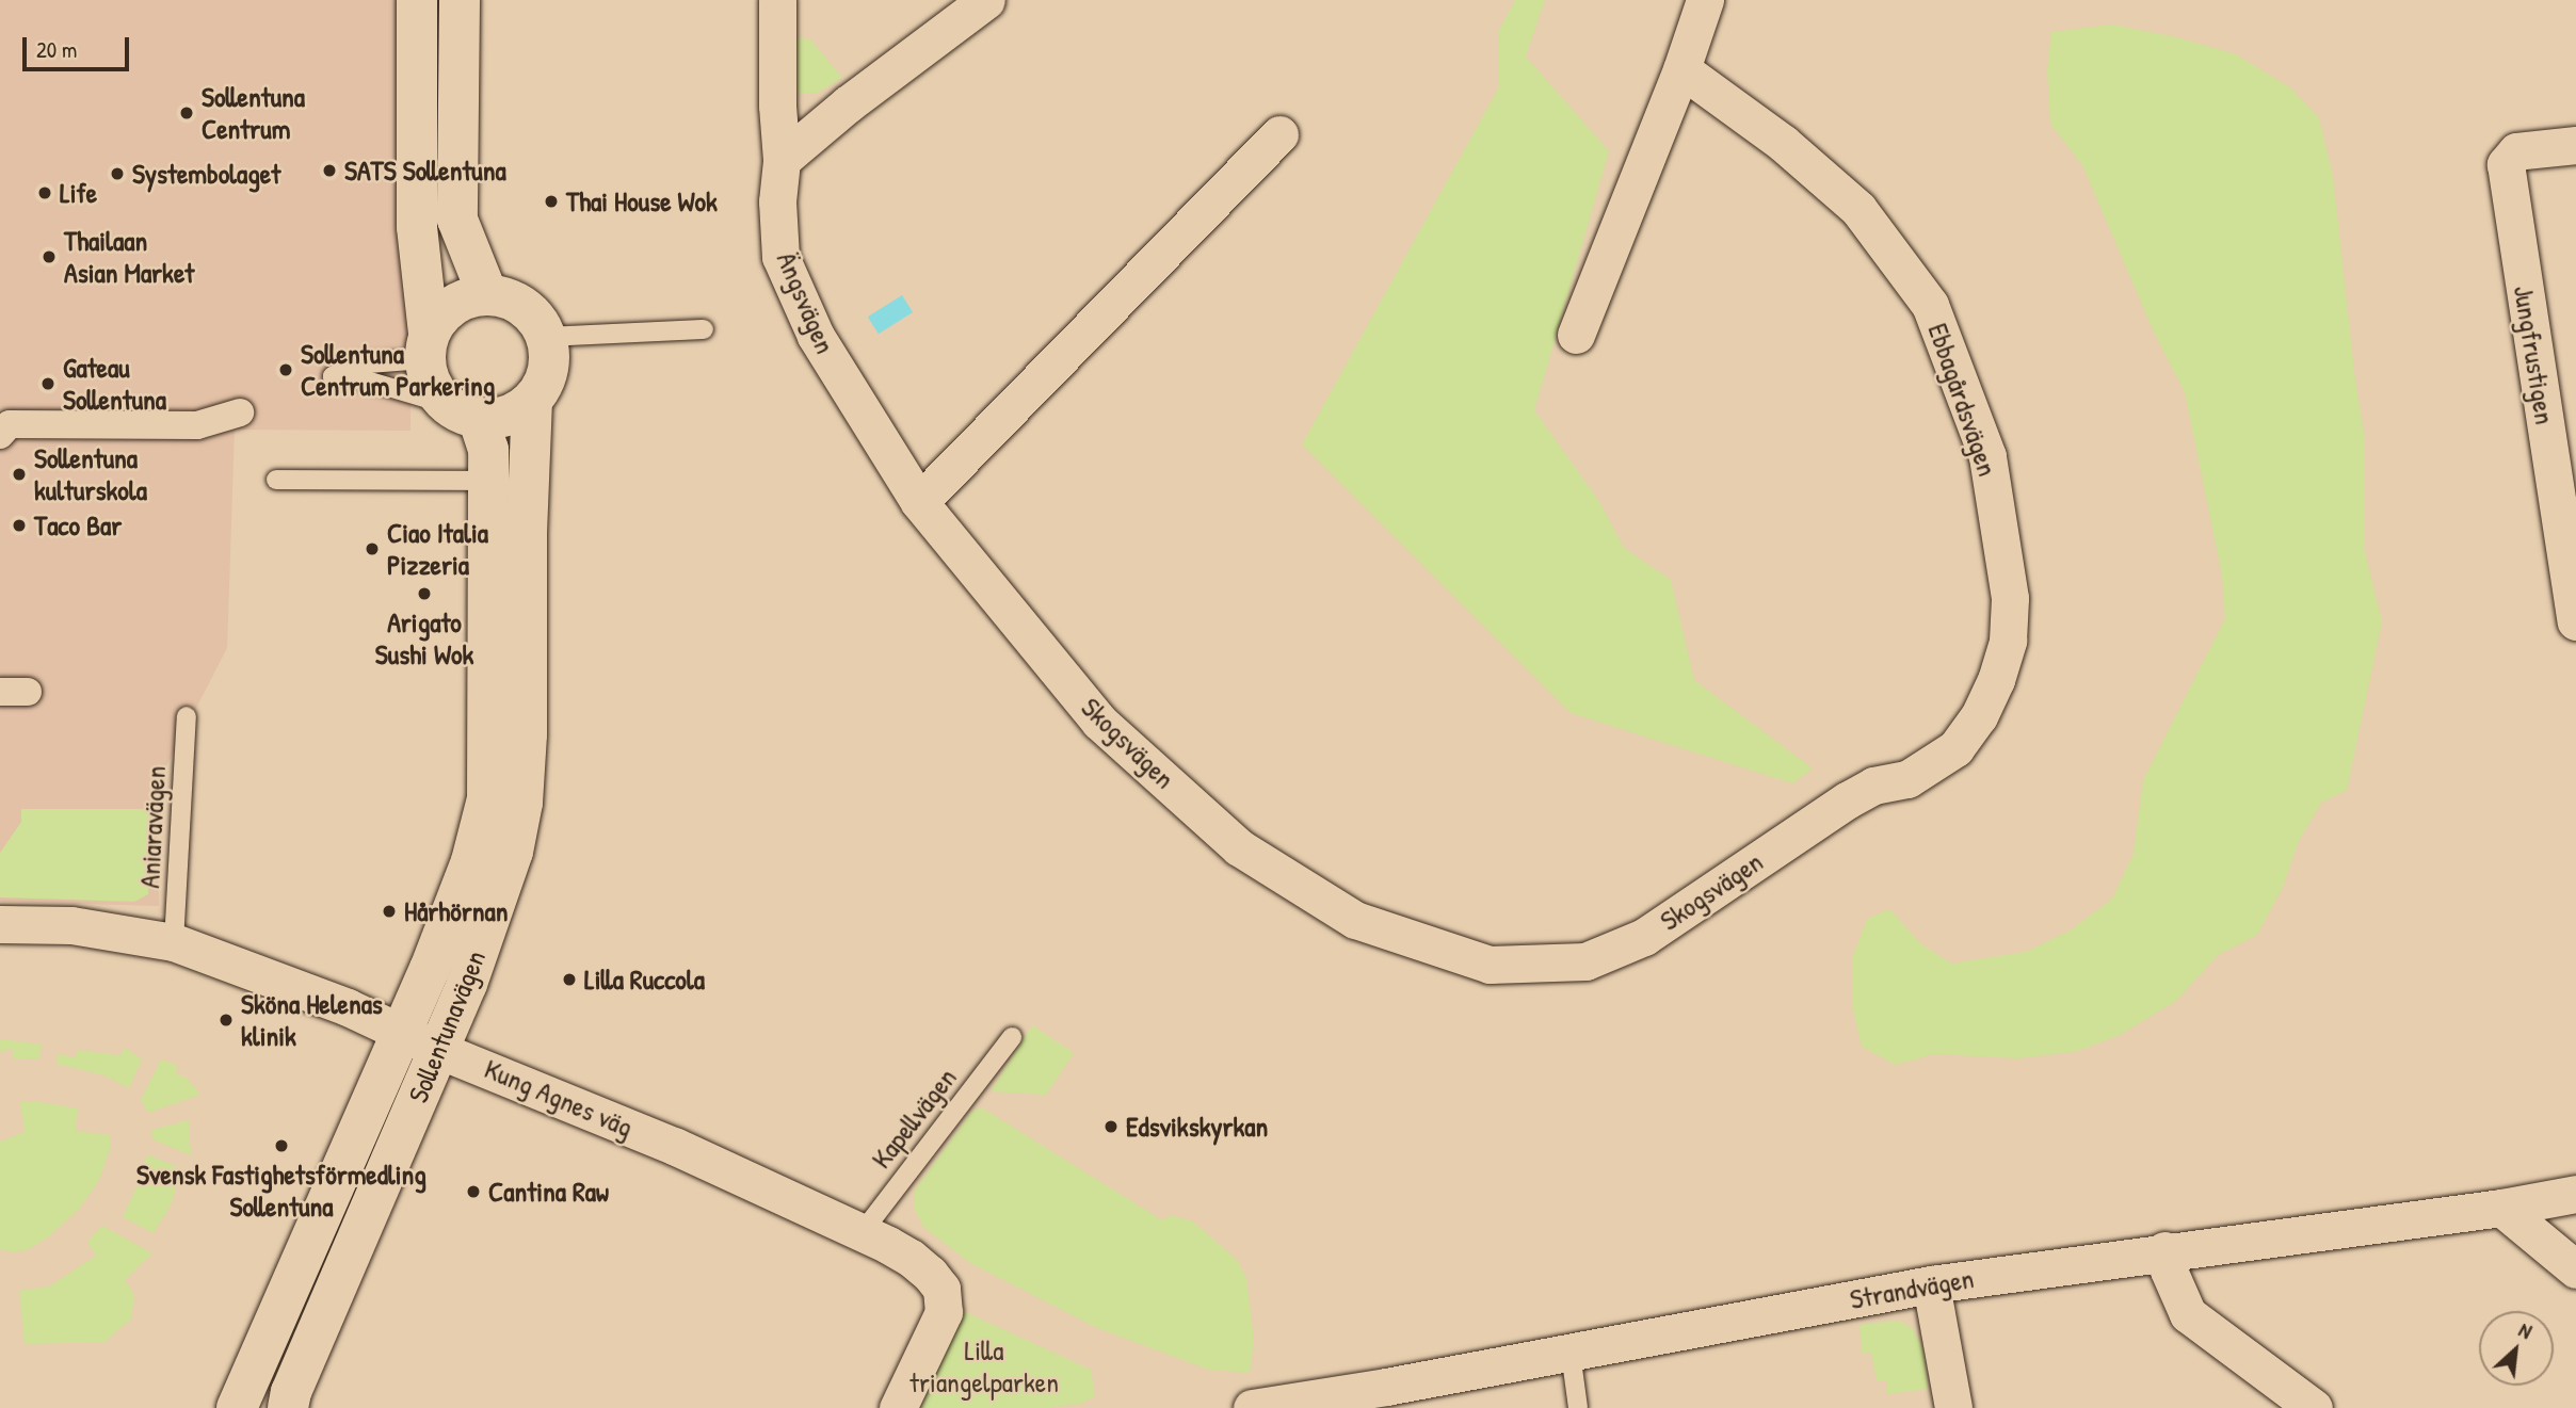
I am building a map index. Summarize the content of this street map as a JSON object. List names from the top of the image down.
{
  "streets": {
    "street": [
      "Ängsvägen",
      "Jungfrustigen",
      "Ebbagårdsvägen",
      "Skogsvägen",
      "Sollentunavägen",
      "Kung Agnes väg",
      "Strandvägen"
    ],
    "lane": ["Aniaravägen", "Kapellvägen"]
  },
  "crossings": [
    ["Ängsvägen", "Skogsvägen"],
    ["Ebbagårdsvägen", "Skogsvägen"],
    ["Aniaravägen", "Kung Agnes väg"],
    ["Sollentunavägen", "Kung Agnes väg"],
    ["Kung Agnes väg", "Kapellvägen"]
  ],
  "parks": ["Lilla triangelparken"],
  "places": [
    "Sollentuna Centrum",
    "SATS Sollentuna",
    "Systembolaget",
    "Life",
    "Thai House Wok",
    "Thailaan Asian Market",
    "Sollentuna Centrum Parkering",
    "Gateau Sollentuna",
    "Sollentuna kulturskola",
    "Taco Bar",
    "Ciao Italia Pizzeria",
    "Arigato Sushi Wok",
    "Hårhörnan",
    "Lilla Ruccola",
    "Sköna Helenas klinik",
    "Edsvikskyrkan",
    "Svensk Fastighetsförmedling Sollentuna",
    "Cantina Raw"
  ],
  "scale_bar": "20 m",
  "north": "top right"
}
